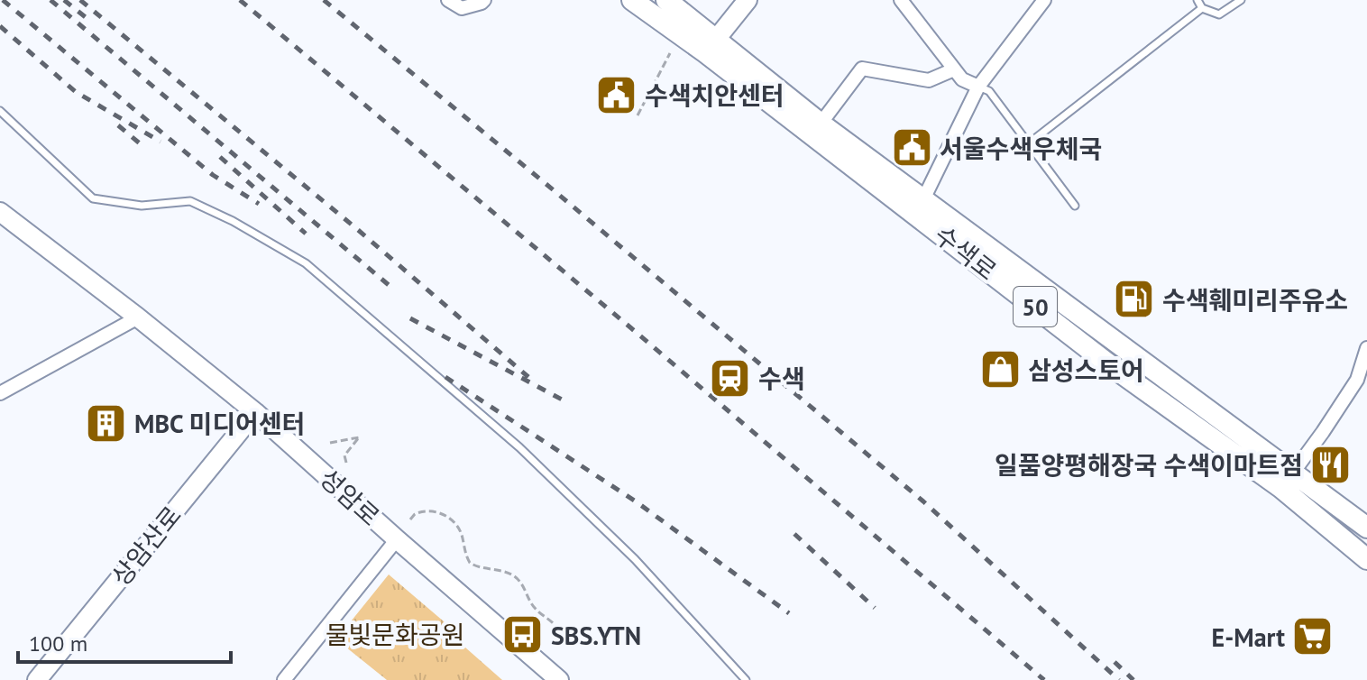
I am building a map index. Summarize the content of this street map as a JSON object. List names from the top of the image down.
{
  "streets": {
    "main road": [
      "수색로",
      "50",
      "성암로",
      "상암산로"
    ]
  },
  "crossings": [
    ["성암로", "상암산로"]
  ],
  "parks": ["물빛문화공원"],
  "places": {
    "public building": ["수색치안센터", "서울수색우체국"],
    "fuel station": ["수색훼미리주유소"],
    "shop": ["삼성스토어"],
    "station": ["수색"],
    "building": ["MBC 미디어센터"],
    "restaurant": ["일품양평해장국 수색이마트점"],
    "bus stop": ["SBS.YTN"],
    "supermarket": ["E-Mart"]
  },
  "scale_bar": "100 m"
}
